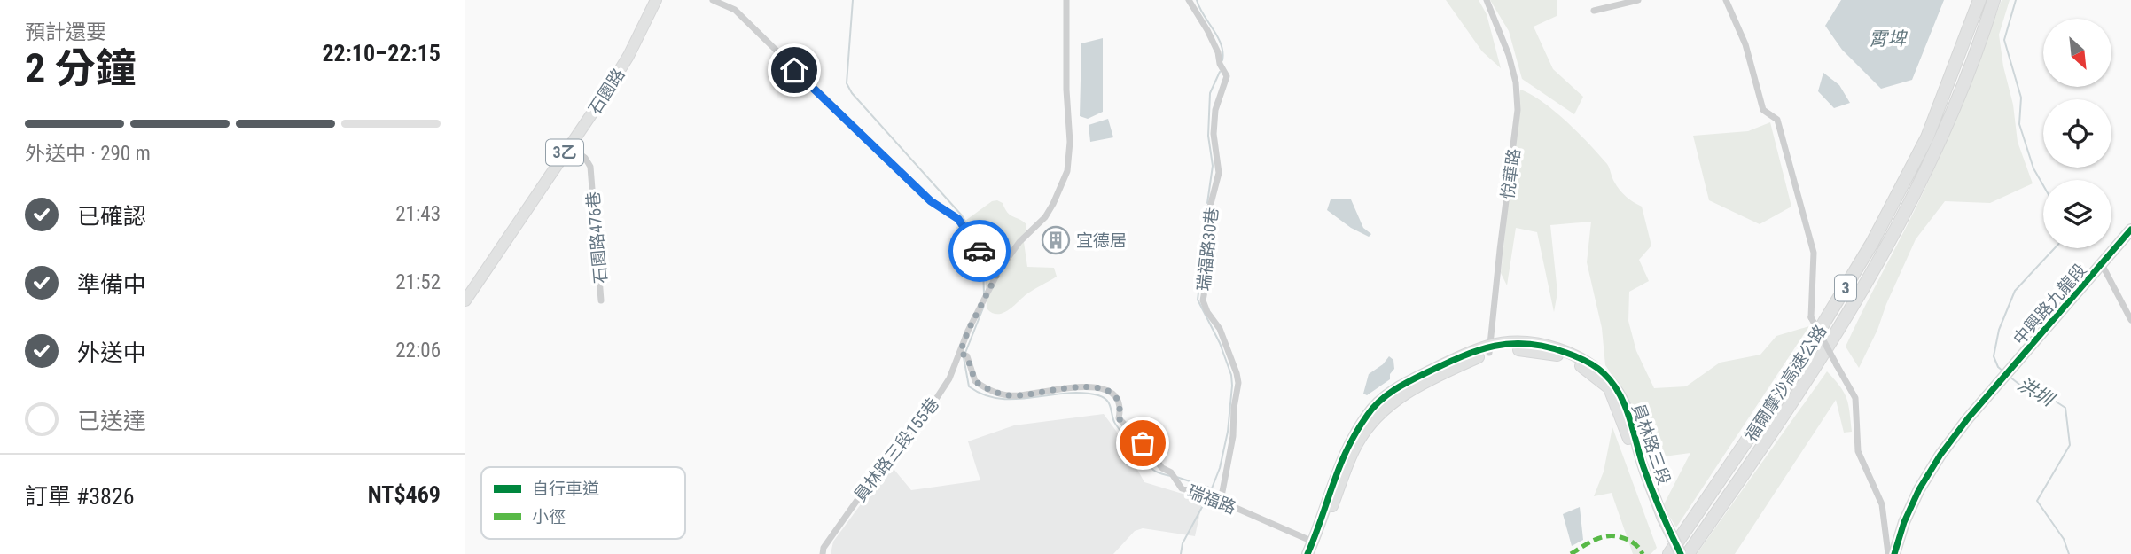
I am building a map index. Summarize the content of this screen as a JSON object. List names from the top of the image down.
{
  "streets": {
    "highway": ["3", "福爾摩沙高速公路"],
    "main road": [
      "石園路",
      "3乙",
      "中興路九龍段",
      "員林路三段"
    ],
    "street": [
      "悅華路",
      "石園路476巷",
      "瑞福路30巷",
      "員林路三段155巷",
      "瑞福路"
    ]
  },
  "crossings": [
    ["石園路", "石園路476巷"],
    ["悅華路", "員林路三段"],
    ["瑞福路30巷", "瑞福路"],
    ["福爾摩沙高速公路", "員林路三段"],
    ["員林路三段", "瑞福路"],
    ["員林路三段155巷", "瑞福路"]
  ],
  "water": ["霄埤", "洪圳"],
  "places": {
    "building": ["宜德居"]
  },
  "legend": ["自行車道", "小徑"],
  "north": "bottom right",
  "page": {
    "heading": ["2 分鐘", "預計還要", "22:10–22:15"],
    "panel": ["訂單 #3826", "NT$469"],
    "bar": "外送中 · 290 m",
    "list": [
      ["已確認", "21:43"],
      ["準備中", "21:52"],
      ["外送中", "22:06"],
      "已送達"
    ]
  }
}
